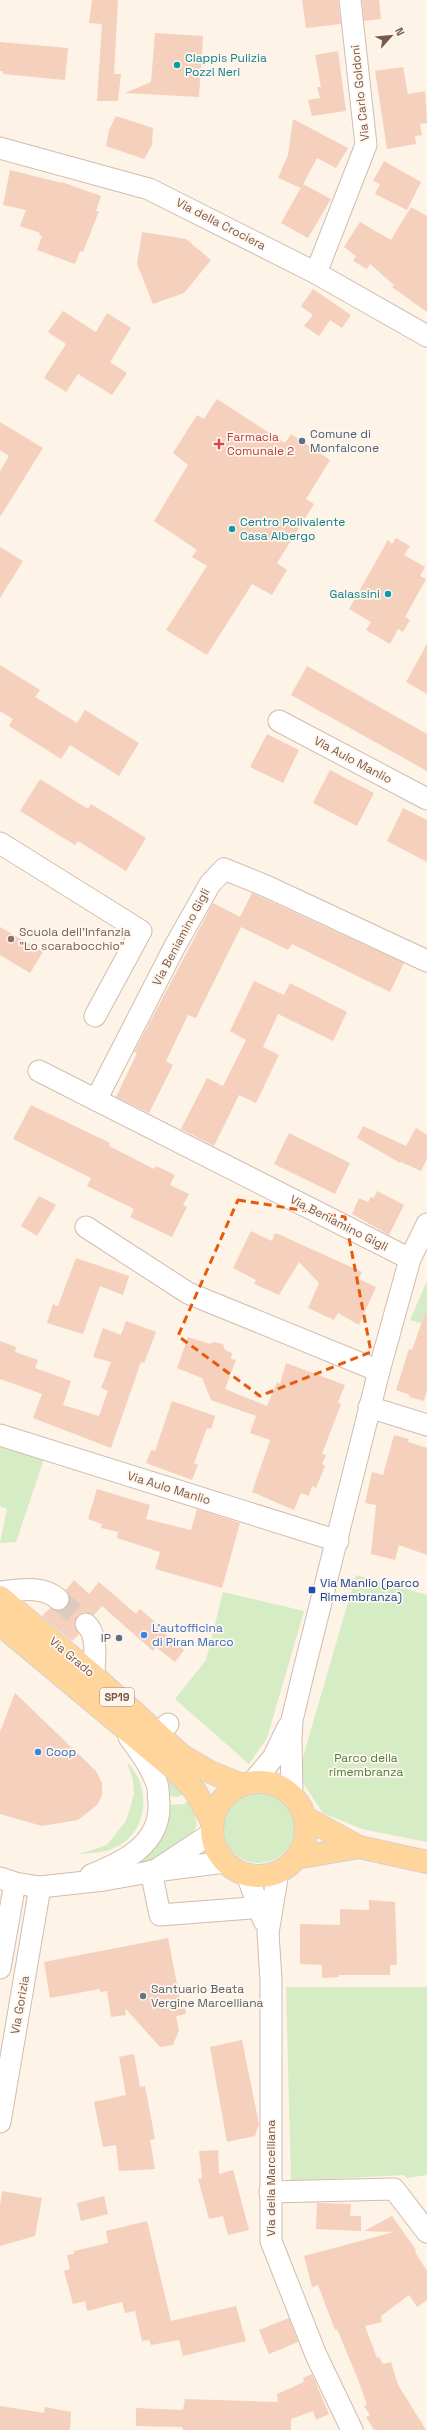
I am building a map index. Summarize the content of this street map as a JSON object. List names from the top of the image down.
{
  "streets": {
    "main road": ["Via Grado", "SP19"],
    "street": [
      "Via Carlo Goldoni",
      "Via della Crociera",
      "Via Aulo Manlio",
      "Via Beniamino Gigli",
      "Via Gorizia",
      "Via della Marcelliana"
    ]
  },
  "crossings": [
    ["Via Carlo Goldoni", "Via della Crociera"],
    ["Via Grado", "Via della Marcelliana"]
  ],
  "parks": ["Parco della rimembranza"],
  "places": {
    "other": [
      "Clappis Pulizia Pozzi Neri",
      "Comune di Monfalcone",
      "Centro Polivalente Casa Albergo",
      "Galassini",
      "Scuola dell'Infanzia \"Lo scarabocchio\"",
      "L’autofficina di Piran Marco",
      "IP",
      "Coop",
      "Santuario Beata Vergine Marcelliana"
    ],
    "health": ["Farmacia Comunale 2"],
    "transit": ["Via Manlio (parco Rimembranza)"]
  },
  "north": "top right"
}
